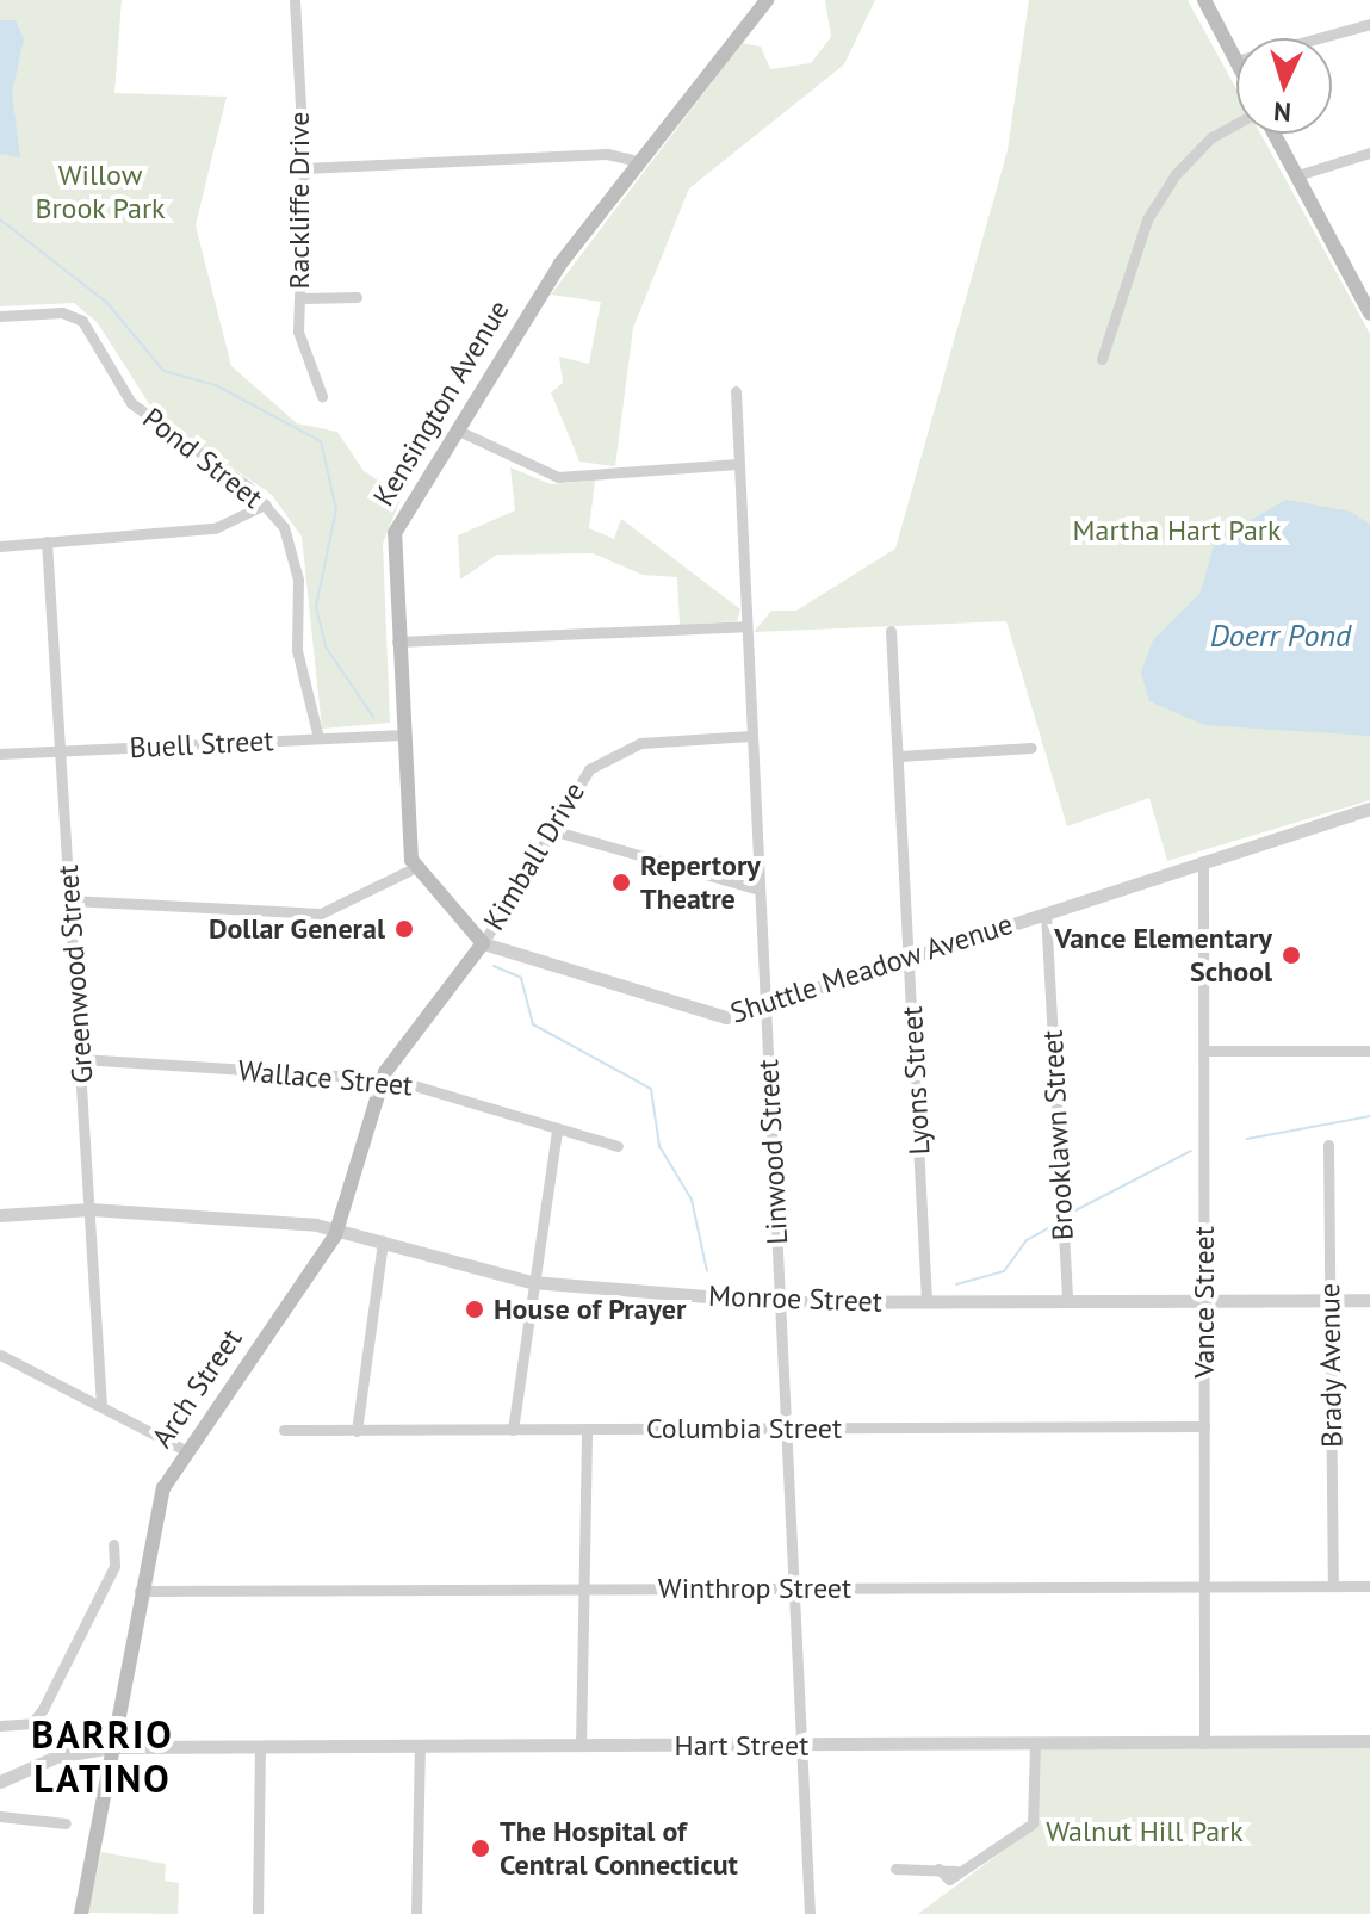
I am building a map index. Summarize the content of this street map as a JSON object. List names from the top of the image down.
{
  "streets": {
    "main road": ["Kensington Avenue", "Arch Street"],
    "street": [
      "Rackliffe Drive",
      "Pond Street",
      "Buell Street",
      "Kimball Drive",
      "Shuttle Meadow Avenue",
      "Greenwood Street",
      "Wallace Street",
      "Lyons Street",
      "Brooklawn Street",
      "Linwood Street",
      "Monroe Street",
      "Vance Street",
      "Brady Avenue",
      "Columbia Street",
      "Winthrop Street",
      "Hart Street"
    ]
  },
  "crossings": [
    ["Kensington Avenue", "Buell Street"],
    ["Pond Street", "Buell Street"],
    ["Buell Street", "Greenwood Street"],
    ["Kimball Drive", "Shuttle Meadow Avenue"],
    ["Kimball Drive", "Linwood Street"],
    ["Kimball Drive", "Arch Street"],
    ["Shuttle Meadow Avenue", "Lyons Street"],
    ["Shuttle Meadow Avenue", "Brooklawn Street"],
    ["Shuttle Meadow Avenue", "Linwood Street"],
    ["Shuttle Meadow Avenue", "Vance Street"],
    ["Shuttle Meadow Avenue", "Arch Street"],
    ["Greenwood Street", "Wallace Street"],
    ["Greenwood Street", "Monroe Street"],
    ["Wallace Street", "Arch Street"],
    ["Lyons Street", "Monroe Street"],
    ["Brooklawn Street", "Monroe Street"],
    ["Linwood Street", "Monroe Street"],
    ["Linwood Street", "Columbia Street"],
    ["Linwood Street", "Winthrop Street"],
    ["Linwood Street", "Hart Street"],
    ["Monroe Street", "Vance Street"],
    ["Monroe Street", "Brady Avenue"],
    ["Monroe Street", "Arch Street"],
    ["Vance Street", "Columbia Street"],
    ["Vance Street", "Winthrop Street"],
    ["Vance Street", "Hart Street"],
    ["Brady Avenue", "Winthrop Street"],
    ["Arch Street", "Winthrop Street"],
    ["Arch Street", "Hart Street"]
  ],
  "districts": ["BARRIO LATINO"],
  "water": ["Doerr Pond"],
  "parks": ["Willow Brook Park", "Martha Hart Park", "Walnut Hill Park"],
  "places": [
    "Repertory Theatre",
    "Dollar General",
    "Vance Elementary School",
    "House of Prayer",
    "The Hospital of Central Connecticut"
  ],
  "north": "bottom"
}
